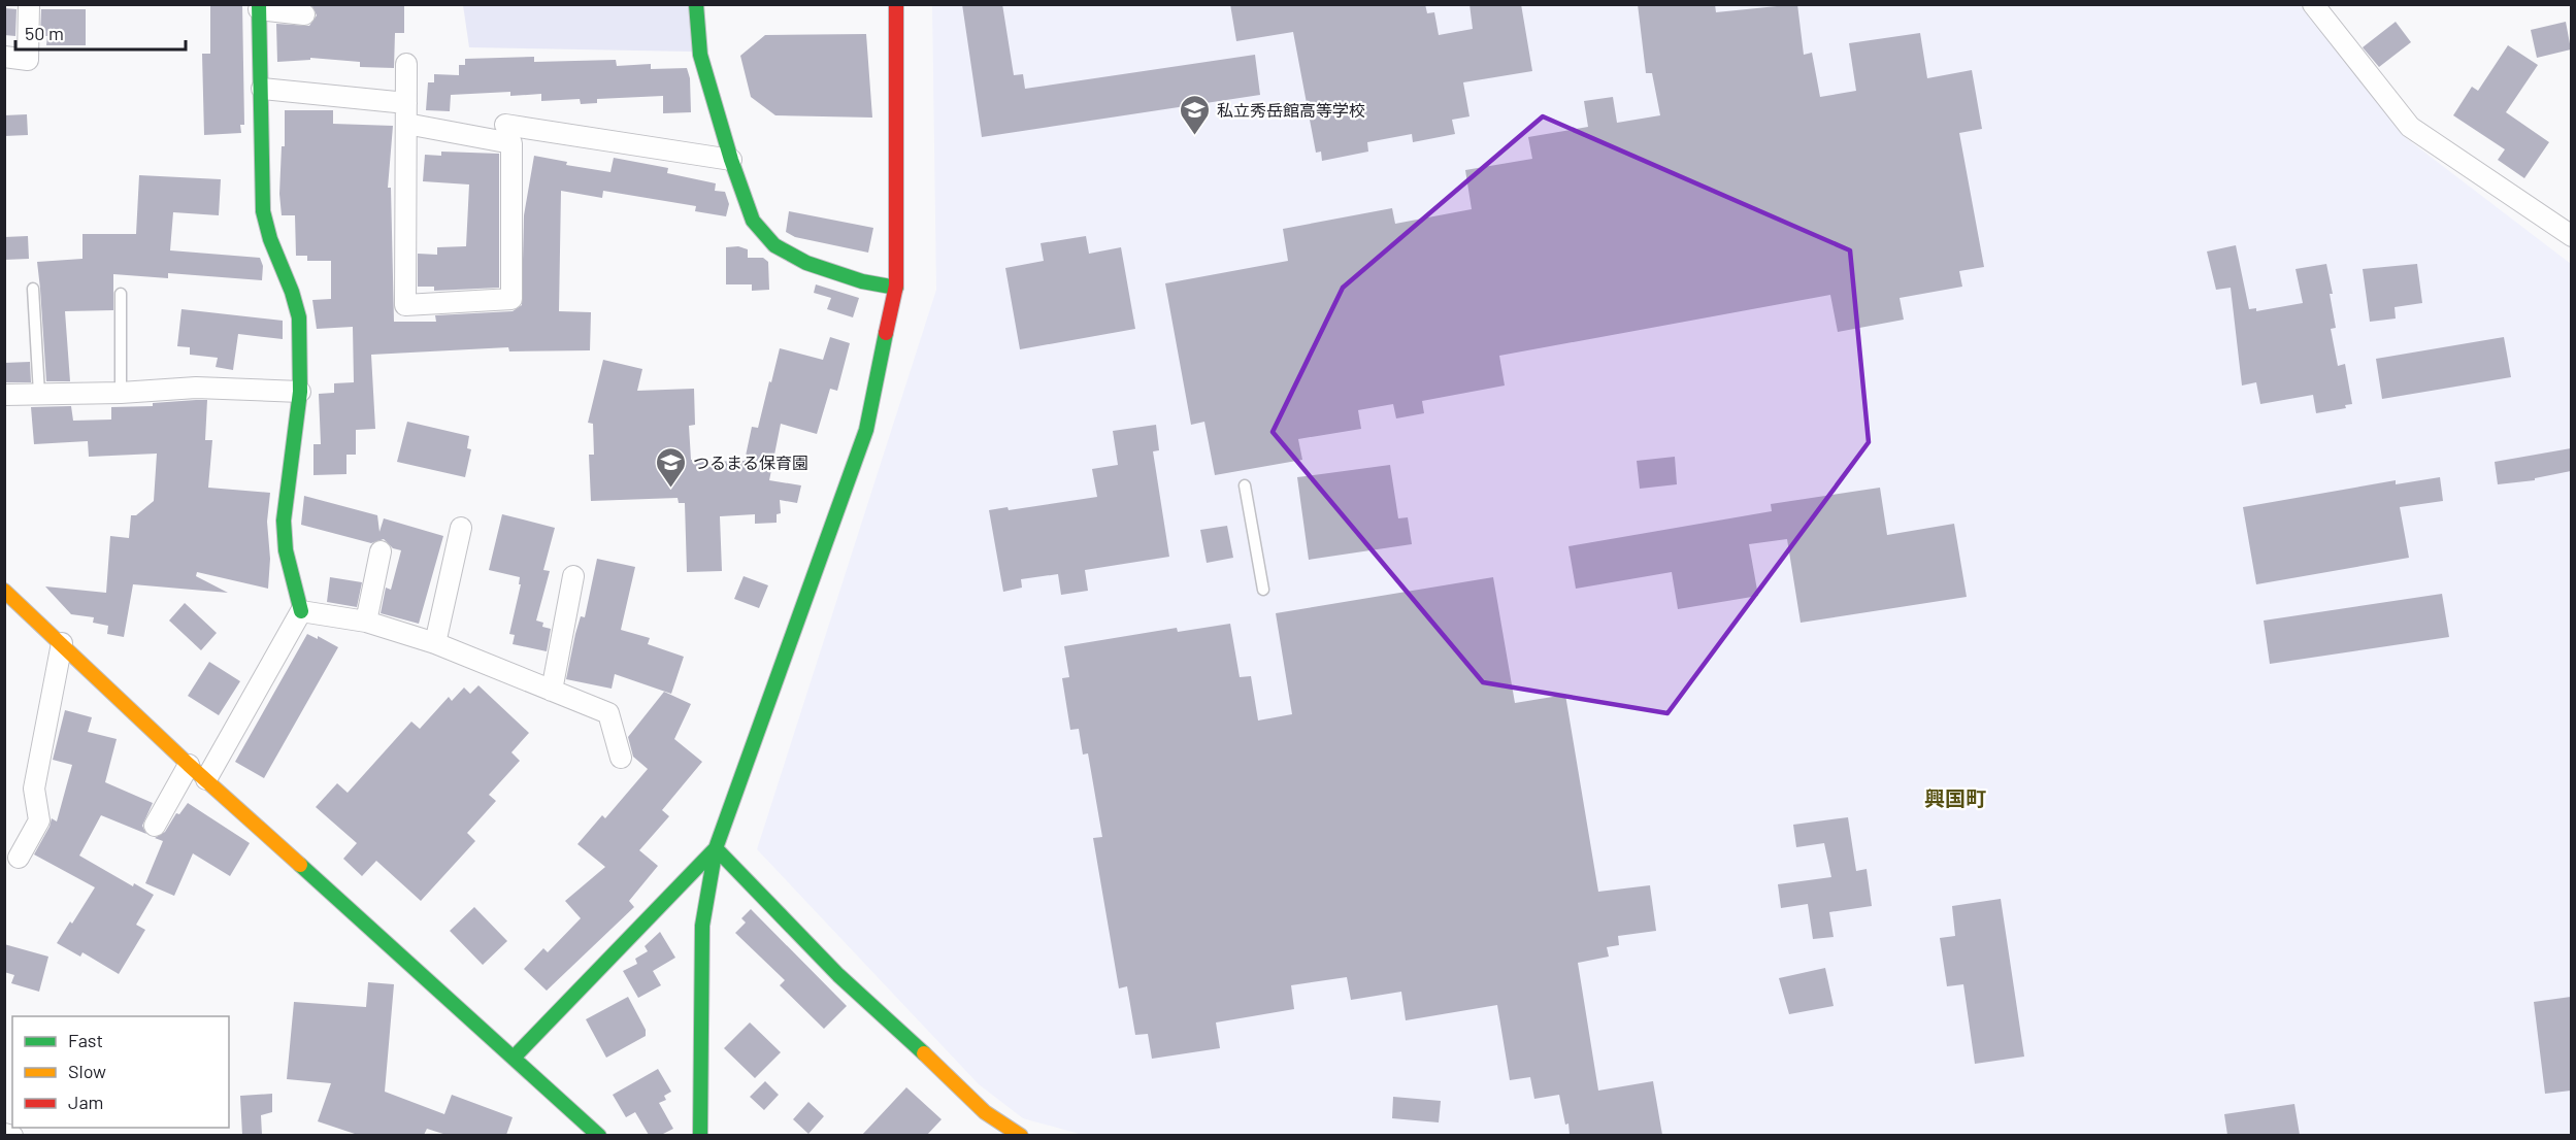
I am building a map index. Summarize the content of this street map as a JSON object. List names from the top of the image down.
{
  "districts": ["興国町"],
  "places": {
    "school or university": ["私立秀岳館高等学校", "つるまる保育園"]
  },
  "legend": ["Fast", "Slow", "Jam"],
  "scale_bar": "50 m"
}
